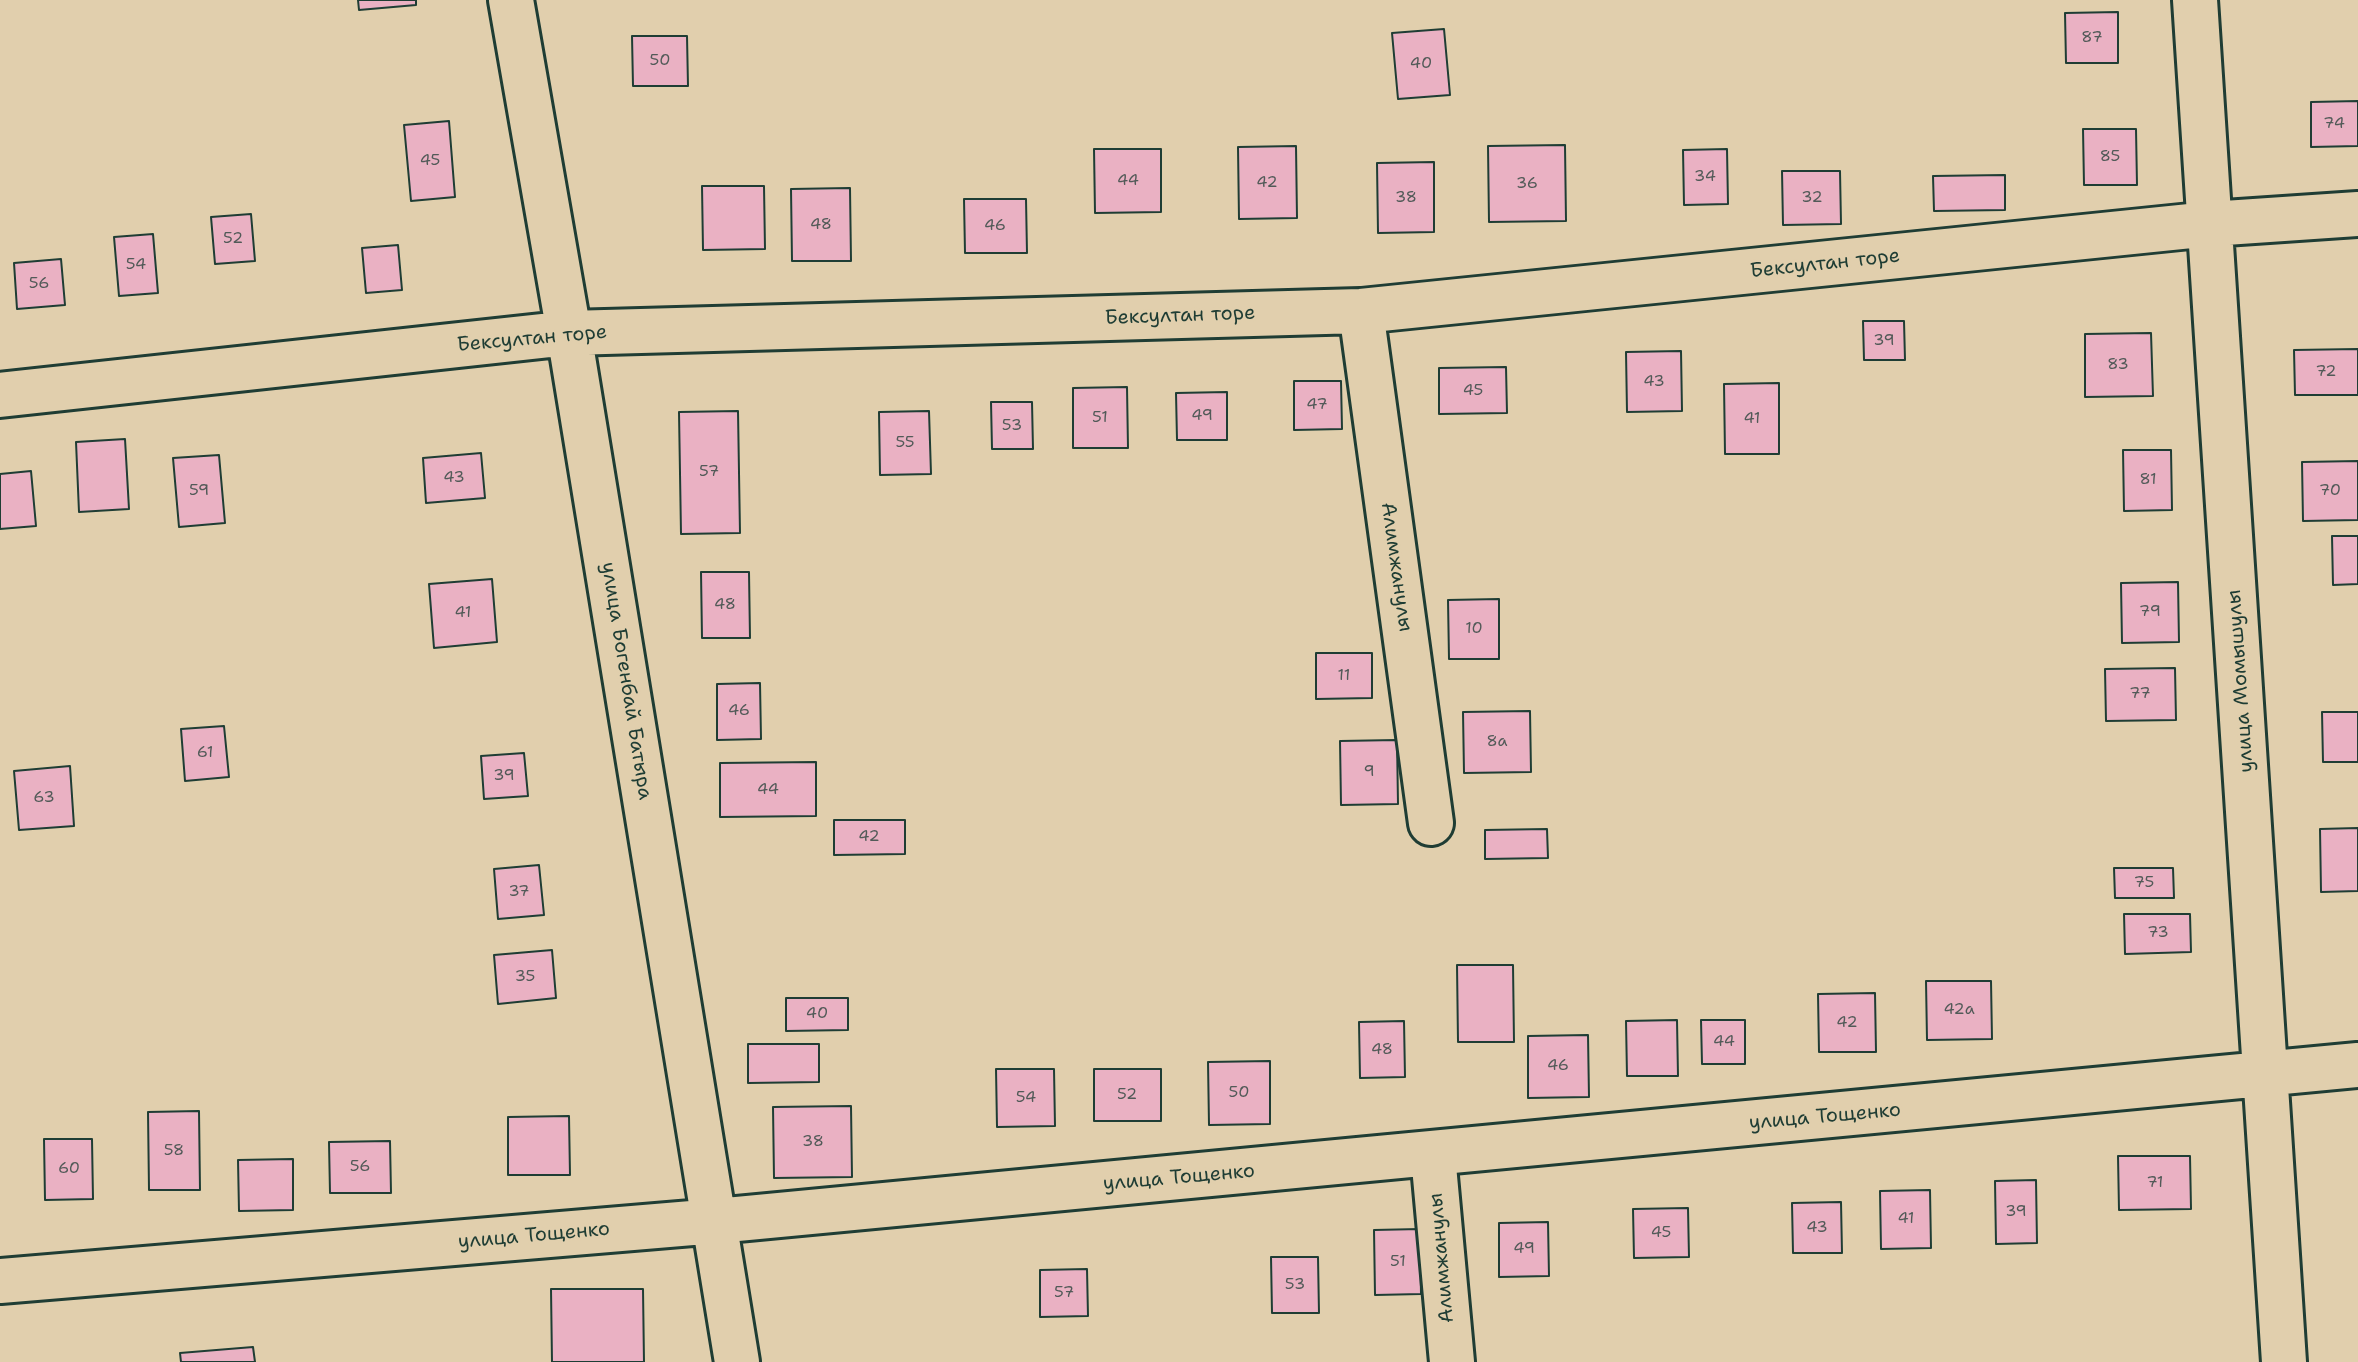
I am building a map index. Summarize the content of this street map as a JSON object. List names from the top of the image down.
{
  "streets": {
    "street": [
      "Бексултан торе",
      "Алимжанулы",
      "улица Богенбай Батыра",
      "улица Момышулы",
      "улица Тощенко"
    ]
  },
  "crossings": [
    ["Бексултан торе", "Алимжанулы"],
    ["Бексултан торе", "улица Богенбай Батыра"],
    ["Бексултан торе", "улица Момышулы"],
    ["Алимжанулы", "улица Тощенко"],
    ["улица Богенбай Батыра", "улица Тощенко"],
    ["улица Момышулы", "улица Тощенко"]
  ],
  "house_numbers": [
    "87",
    "50",
    "40",
    "74",
    "85",
    "45",
    "34",
    "44",
    "42",
    "36",
    "38",
    "32",
    "48",
    "46",
    "52",
    "54",
    "56",
    "39",
    "83",
    "72",
    "43",
    "45",
    "47",
    "49",
    "51",
    "41",
    "53",
    "55",
    "57",
    "43",
    "81",
    "59",
    "70",
    "48",
    "79",
    "41",
    "10",
    "11",
    "77",
    "46",
    "8а",
    "61",
    "9",
    "39",
    "44",
    "63",
    "42",
    "75",
    "37",
    "73",
    "35",
    "42а",
    "40",
    "42",
    "44",
    "48",
    "46",
    "50",
    "52",
    "54",
    "38",
    "58",
    "56",
    "60",
    "71",
    "39",
    "41",
    "43",
    "45",
    "49",
    "51",
    "53",
    "57"
  ]
}
